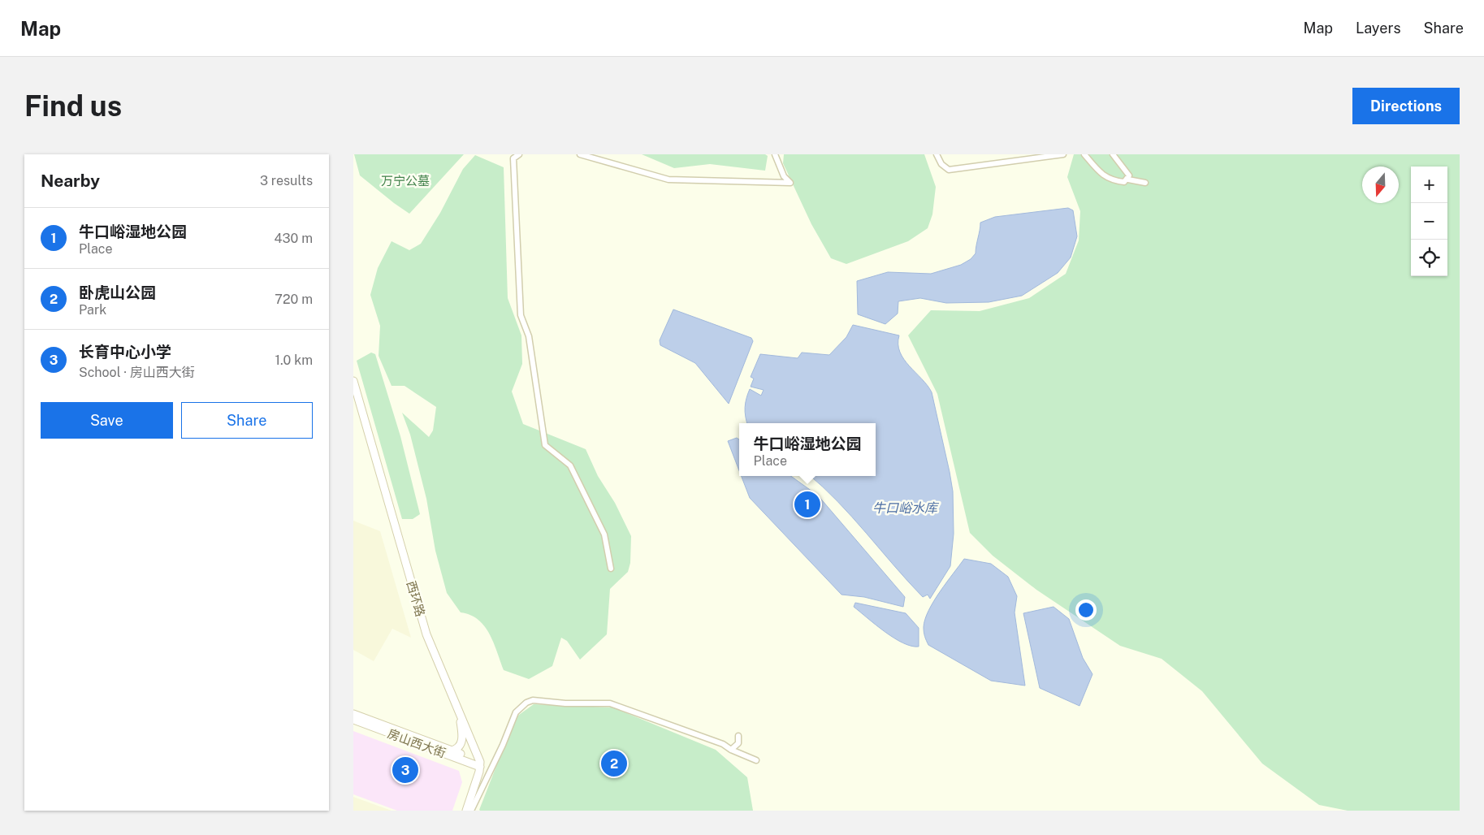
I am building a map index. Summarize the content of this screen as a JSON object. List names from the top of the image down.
{
  "streets": {
    "main road": ["西环路", "房山西大街"]
  },
  "crossings": [
    ["西环路", "房山西大街"]
  ],
  "water": ["牛口峪水库"],
  "parks": ["万宁公墓"],
  "north": "bottom",
  "page": {
    "header": "Map",
    "nav": ["Map", "Layers", "Share"],
    "buttons": [
      "Directions",
      ["Save", "Share"]
    ],
    "title": "Find us",
    "heading": ["Nearby", "3 results"],
    "map_buttons": ["+", "−"],
    "list": [
      {
        "mark": "1",
        "name": "牛口峪湿地公园",
        "note": "Place",
        "value": "430 m"
      },
      {
        "mark": "2",
        "name": "卧虎山公园",
        "note": "Park",
        "value": "720 m"
      },
      {
        "mark": "3",
        "name": "长育中心小学",
        "note": "School · 房山西大街",
        "value": "1.0 km"
      }
    ],
    "popup": ["牛口峪湿地公园", "Place"],
    "pins": ["1", "2", "3"]
  }
}
